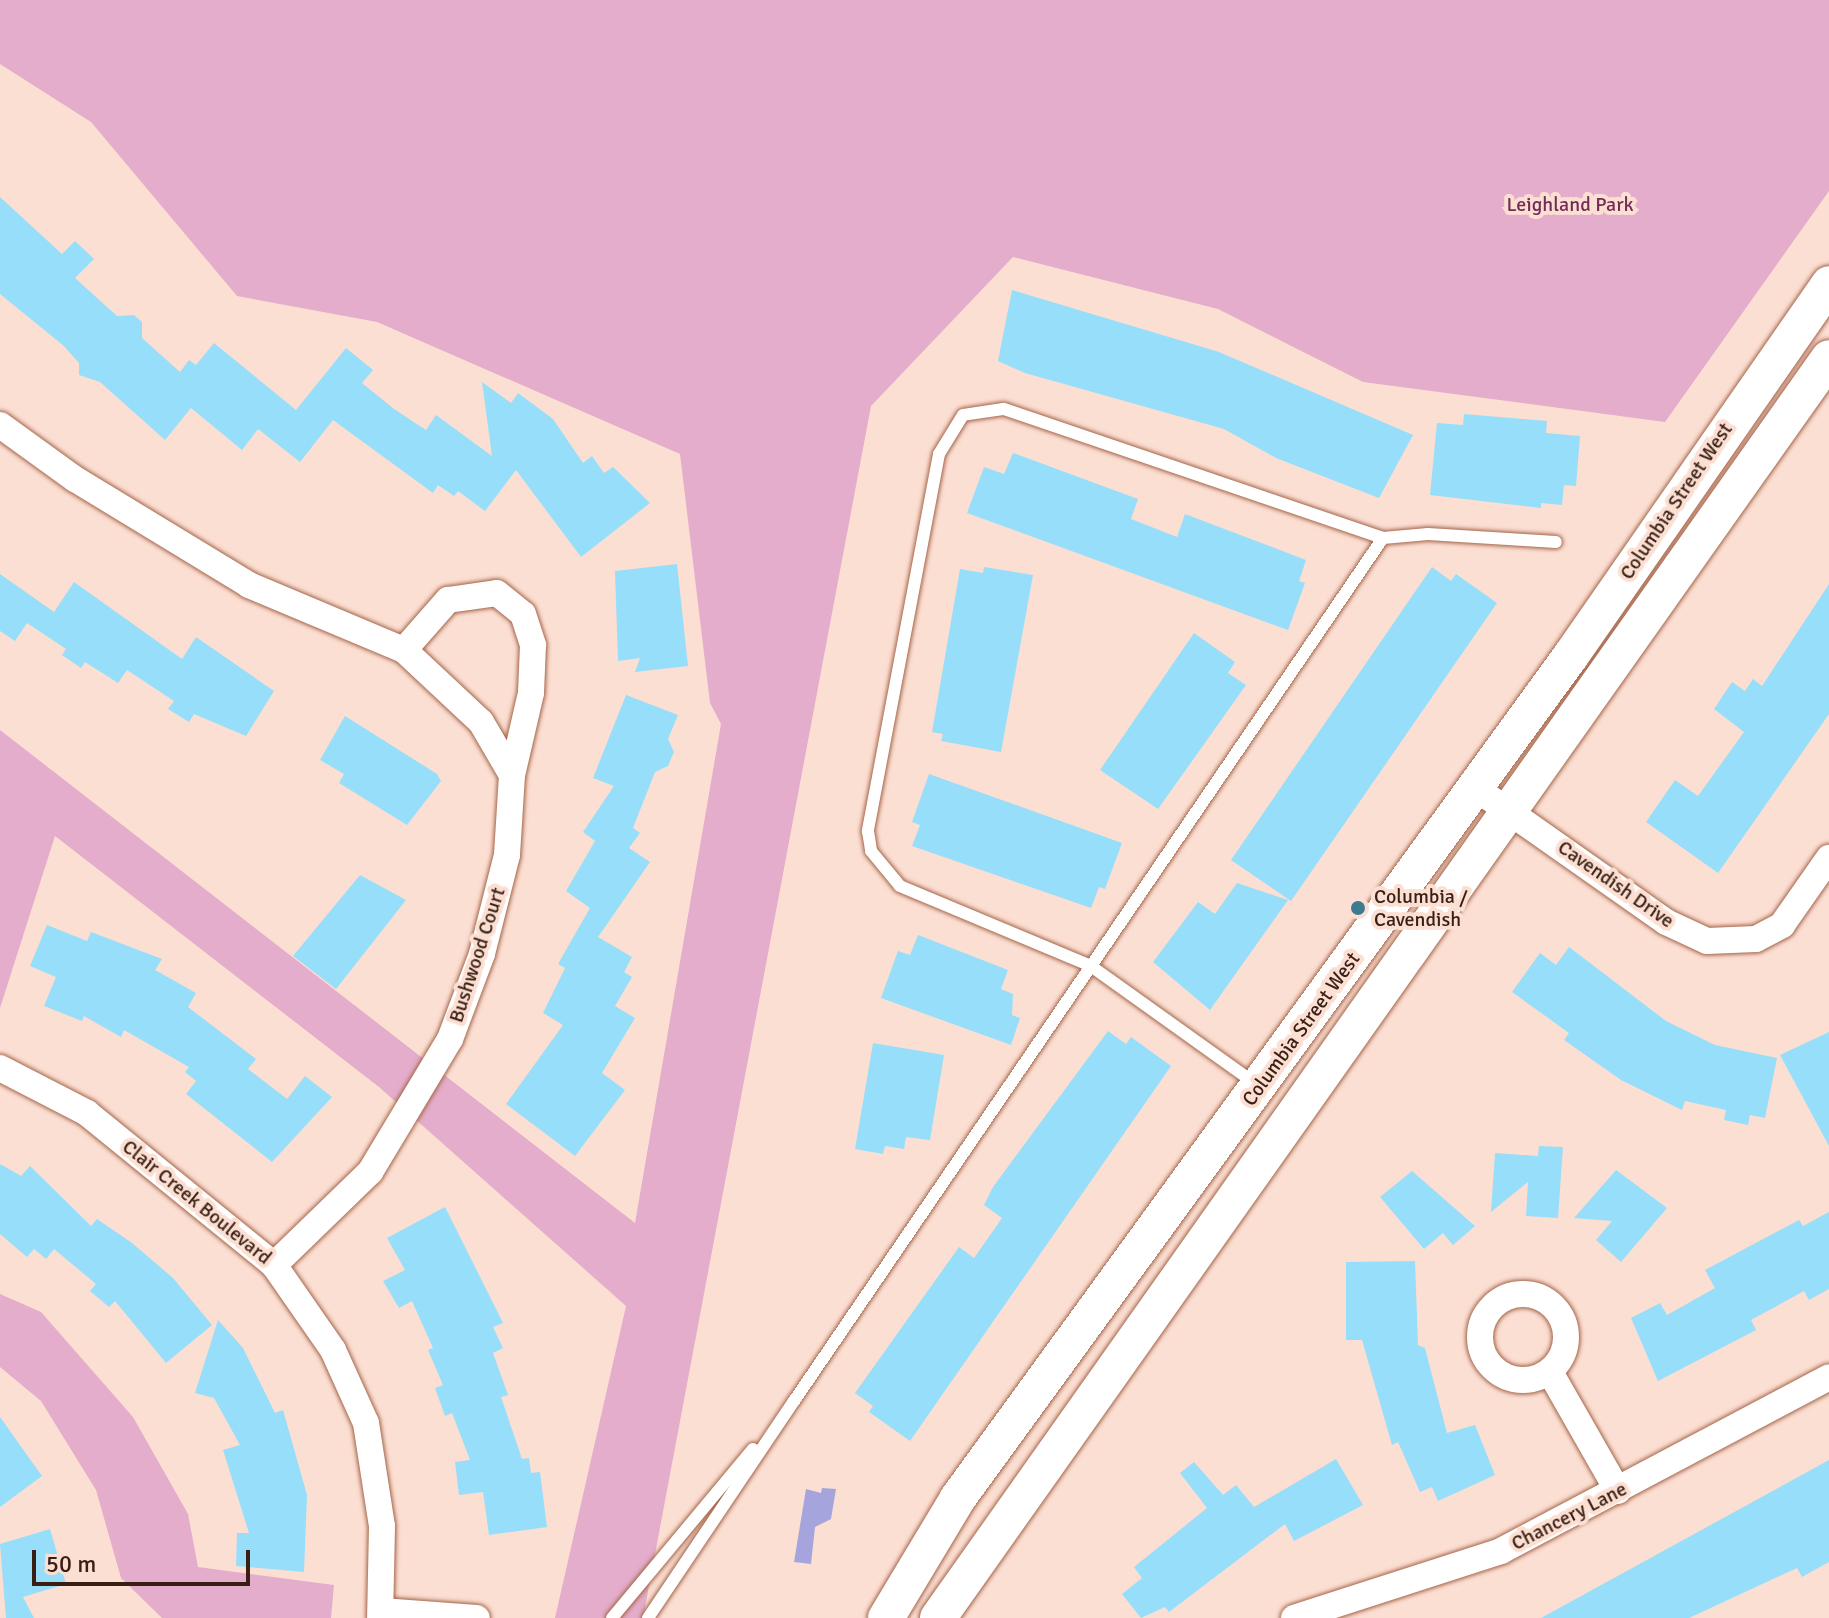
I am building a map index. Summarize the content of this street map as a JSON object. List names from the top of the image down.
{
  "streets": {
    "main road": ["Columbia Street West"],
    "street": [
      "Cavendish Drive",
      "Bushwood Court",
      "Clair Creek Boulevard",
      "Chancery Lane"
    ]
  },
  "crossings": [
    ["Columbia Street West", "Cavendish Drive"],
    ["Bushwood Court", "Clair Creek Boulevard"]
  ],
  "parks": ["Leighland Park"],
  "places": ["Columbia / Cavendish"],
  "scale_bar": "50 m"
}
